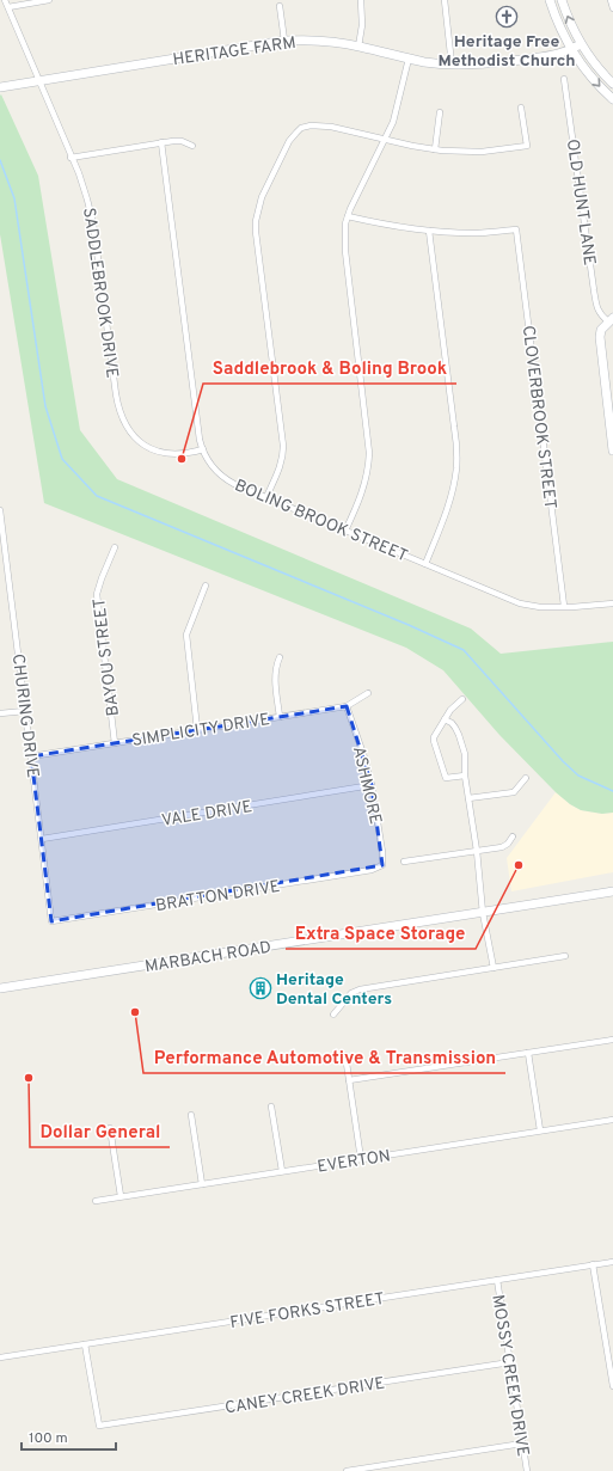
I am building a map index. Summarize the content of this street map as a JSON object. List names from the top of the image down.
{
  "streets": {
    "main road": ["HERITAGE FARM", "MARBACH ROAD"],
    "street": [
      "OLD HUNT LANE",
      "SADDLEBROOK DRIVE",
      "CLOVERBROOK STREET",
      "BOLING BROOK STREET",
      "BAYOU STREET",
      "CHURING DRIVE",
      "SIMPLICITY DRIVE",
      "ASHMORE",
      "VALE DRIVE",
      "BRATTON DRIVE",
      "EVERTON",
      "FIVE FORKS STREET",
      "MOSSY CREEK DRIVE",
      "CANEY CREEK DRIVE"
    ]
  },
  "crossings": [
    ["HERITAGE FARM", "SADDLEBROOK DRIVE"],
    ["SADDLEBROOK DRIVE", "BOLING BROOK STREET"],
    ["CLOVERBROOK STREET", "BOLING BROOK STREET"],
    ["BAYOU STREET", "SIMPLICITY DRIVE"],
    ["CHURING DRIVE", "SIMPLICITY DRIVE"],
    ["CHURING DRIVE", "VALE DRIVE"],
    ["CHURING DRIVE", "BRATTON DRIVE"],
    ["SIMPLICITY DRIVE", "ASHMORE"],
    ["ASHMORE", "VALE DRIVE"],
    ["ASHMORE", "BRATTON DRIVE"],
    ["FIVE FORKS STREET", "MOSSY CREEK DRIVE"],
    ["FIVE FORKS STREET", "CANEY CREEK DRIVE"],
    ["MOSSY CREEK DRIVE", "CANEY CREEK DRIVE"]
  ],
  "places": {
    "church": ["Heritage Free Methodist Church"],
    "other": [
      "Saddlebrook & Boling Brook",
      "Extra Space Storage",
      "Performance Automotive & Transmission",
      "Dollar General"
    ],
    "building": ["Heritage Dental Centers"]
  },
  "scale_bar": "100 m"
}
